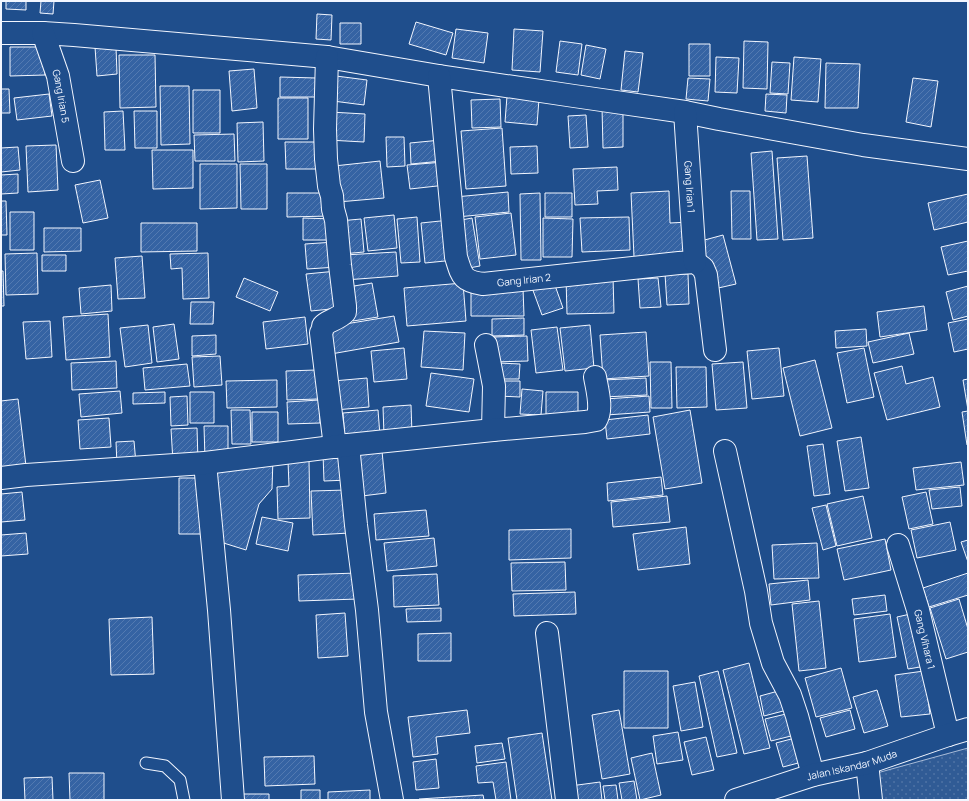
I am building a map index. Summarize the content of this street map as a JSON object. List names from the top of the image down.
{
  "streets": {
    "street": [
      "Gang Irian 5",
      "Gang Irian 1",
      "Gang Irian 2",
      "Gang Vihara 1",
      "Jalan Iskandar Muda"
    ]
  },
  "crossings": [
    ["Gang Irian 1", "Gang Irian 2"],
    ["Gang Vihara 1", "Jalan Iskandar Muda"]
  ]
}
